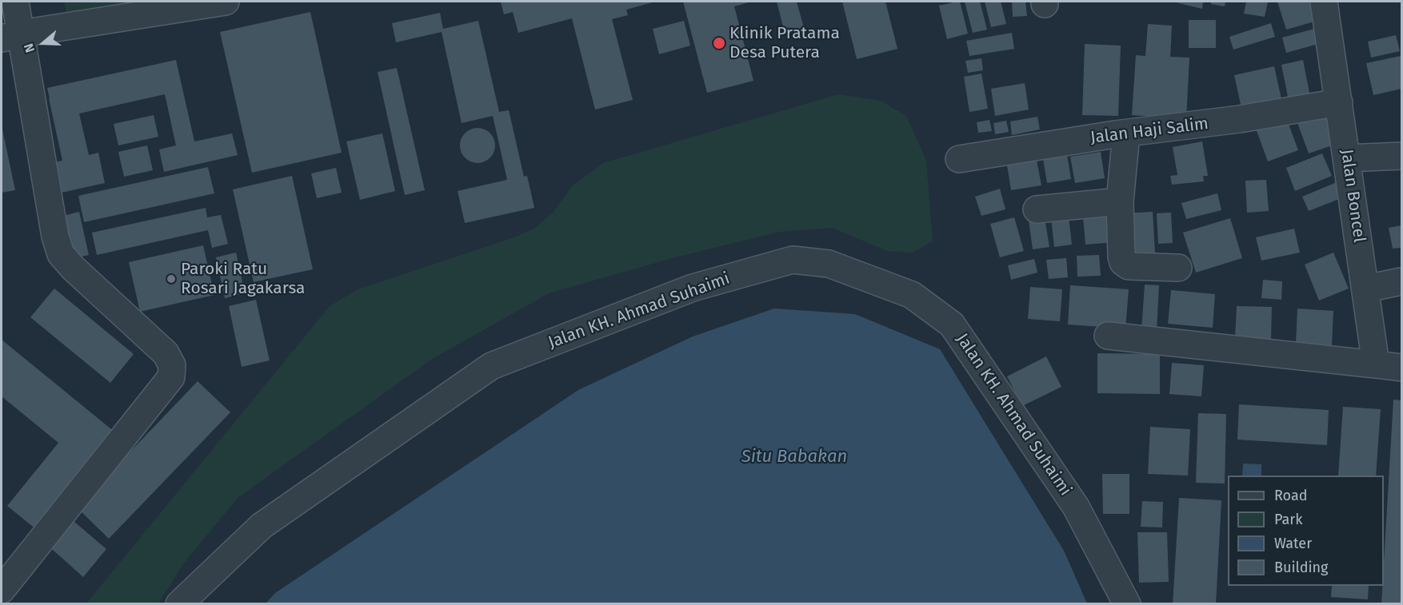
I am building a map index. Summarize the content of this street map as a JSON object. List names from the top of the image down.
{
  "streets": {
    "street": ["Jalan Haji Salim", "Jalan Boncel", "Jalan KH. Ahmad Suhaimi"]
  },
  "crossings": [
    ["Jalan Haji Salim", "Jalan Boncel"]
  ],
  "water": ["Situ Babakan"],
  "places": ["Klinik Pratama Desa Putera", "Paroki Ratu Rosari Jagakarsa"],
  "legend": [
    "Road",
    "Park",
    "Water",
    "Building"
  ],
  "north": "left"
}
